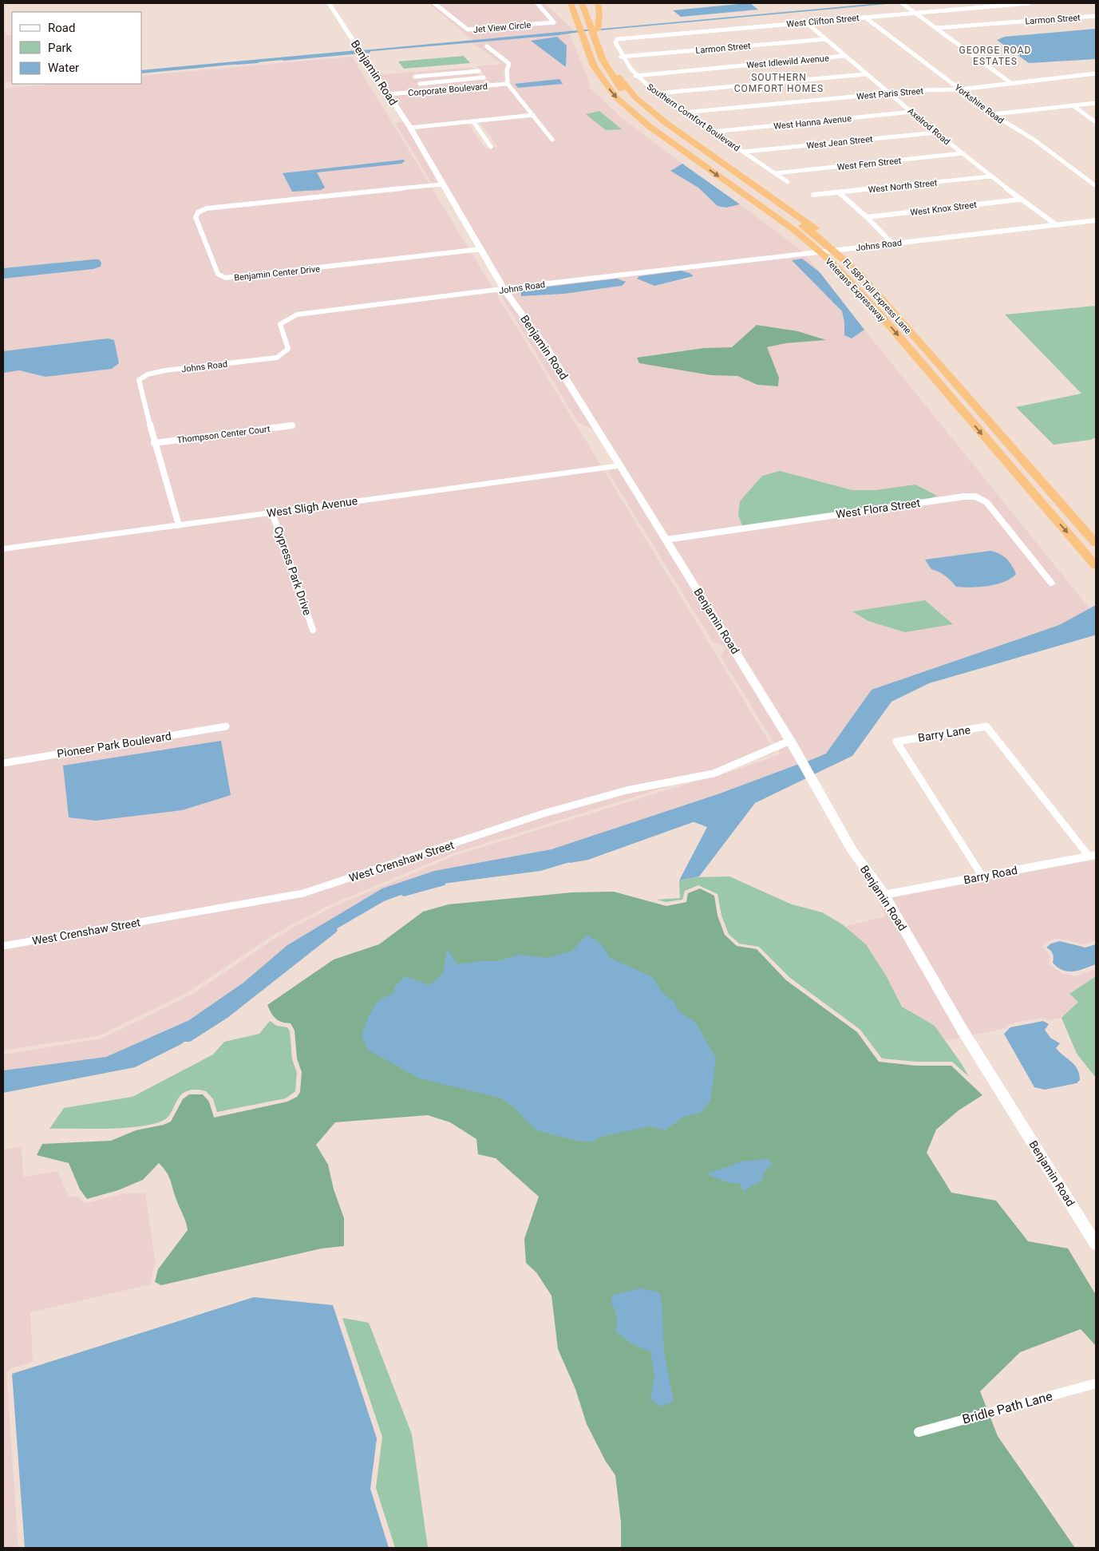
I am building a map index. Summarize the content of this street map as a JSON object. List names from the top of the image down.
{
  "streets": {
    "highway": ["Veterans Expressway", "FL 589 Toll Express Lane"],
    "street": [
      "Larmon Street",
      "West Clifton Street",
      "Jet View Circle",
      "West Idlewild Avenue",
      "Benjamin Road",
      "Corporate Boulevard",
      "West Paris Street",
      "Yorkshire Road",
      "Southern Comfort Boulevard",
      "West Hanna Avenue",
      "Axelrod Road",
      "West Jean Street",
      "West Fern Street",
      "West North Street",
      "West Knox Street",
      "Johns Road",
      "Benjamin Center Drive",
      "Thompson Center Court",
      "West Sligh Avenue",
      "West Flora Street",
      "Cypress Park Drive",
      "Barry Lane",
      "Pioneer Park Boulevard",
      "West Crenshaw Street",
      "Barry Road",
      "Bridle Path Lane"
    ]
  },
  "crossings": [
    ["Larmon Street", "Southern Comfort Boulevard"],
    ["Larmon Street", "Axelrod Road"],
    ["West Clifton Street", "Yorkshire Road"],
    ["West Clifton Street", "Southern Comfort Boulevard"],
    ["West Clifton Street", "Axelrod Road"],
    ["West Idlewild Avenue", "Southern Comfort Boulevard"],
    ["West Idlewild Avenue", "Axelrod Road"],
    ["Benjamin Road", "Corporate Boulevard"],
    ["Benjamin Road", "Johns Road"],
    ["Benjamin Road", "Benjamin Center Drive"],
    ["Benjamin Road", "West Sligh Avenue"],
    ["Benjamin Road", "West Flora Street"],
    ["Benjamin Road", "West Crenshaw Street"],
    ["Benjamin Road", "Barry Road"],
    ["West Paris Street", "Yorkshire Road"],
    ["West Paris Street", "Southern Comfort Boulevard"],
    ["West Paris Street", "Axelrod Road"],
    ["Southern Comfort Boulevard", "West Hanna Avenue"],
    ["Southern Comfort Boulevard", "West Jean Street"],
    ["Southern Comfort Boulevard", "West Fern Street"],
    ["West Hanna Avenue", "Axelrod Road"],
    ["Axelrod Road", "West Jean Street"],
    ["Axelrod Road", "West Fern Street"],
    ["Axelrod Road", "West North Street"],
    ["Axelrod Road", "West Knox Street"],
    ["Axelrod Road", "Johns Road"],
    ["Johns Road", "Thompson Center Court"],
    ["Johns Road", "West Sligh Avenue"],
    ["Veterans Expressway", "FL 589 Toll Express Lane"],
    ["West Sligh Avenue", "Cypress Park Drive"],
    ["Barry Lane", "Barry Road"]
  ],
  "districts": ["GEORGE ROAD ESTATES", "SOUTHERN COMFORT HOMES"],
  "legend": ["Road", "Park", "Water"]
}
